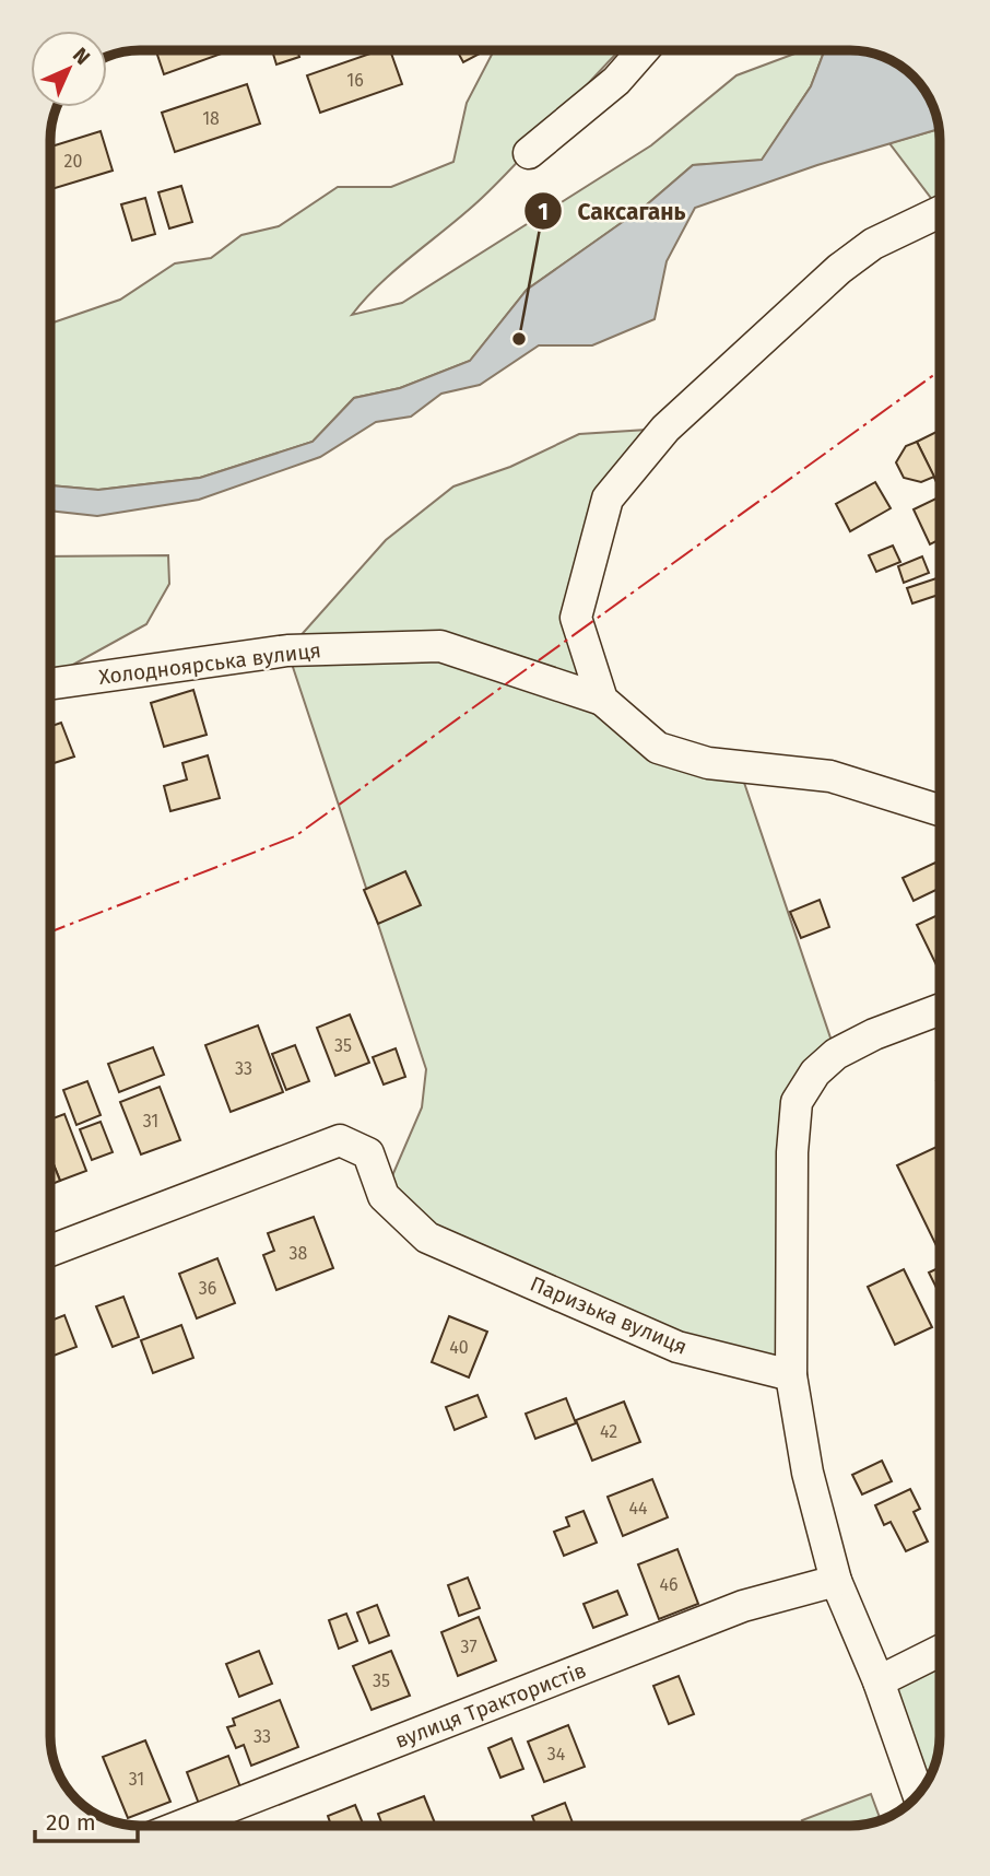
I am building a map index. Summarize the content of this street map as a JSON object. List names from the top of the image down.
{
  "streets": {
    "street": ["Холодноярська вулиця", "Паризька вулиця", "вулиця Трактористів"]
  },
  "places": ["Саксагань"],
  "house_numbers": [
    "16",
    "18",
    "20",
    "35",
    "33",
    "31",
    "38",
    "36",
    "40",
    "42",
    "44",
    "46",
    "37",
    "35",
    "33",
    "34",
    "31"
  ],
  "scale_bar": "20 m",
  "north": "top right"
}
